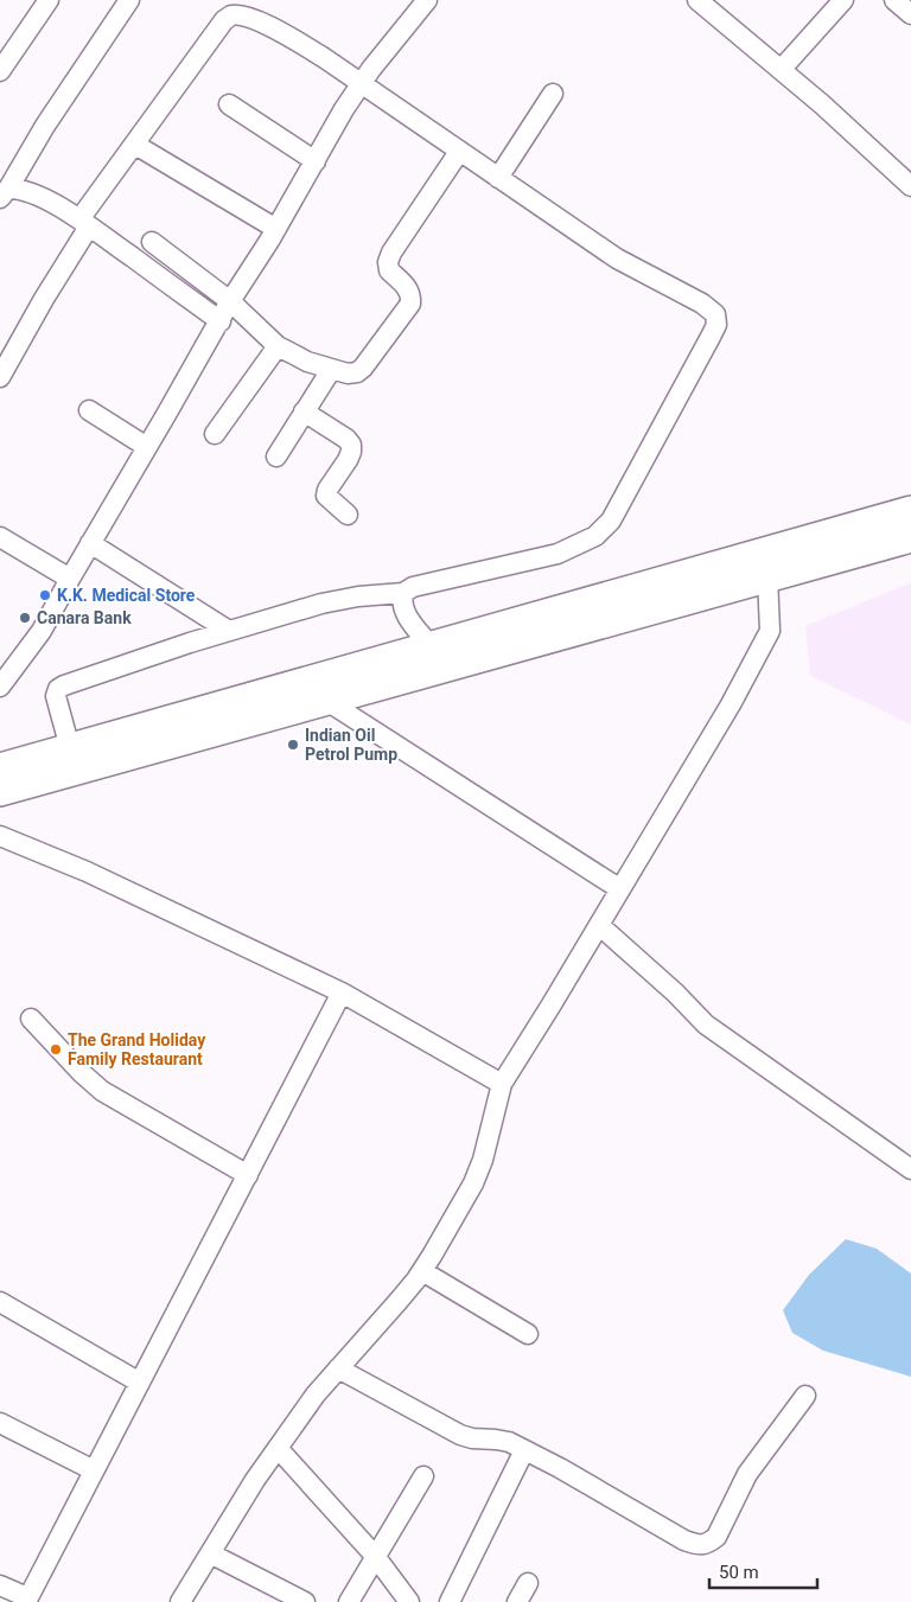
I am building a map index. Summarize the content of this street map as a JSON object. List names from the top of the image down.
{
  "places": [
    "K.K. Medical Store",
    "Canara Bank",
    "Indian Oil Petrol Pump",
    "The Grand Holiday Family Restaurant"
  ],
  "scale_bar": "50 m"
}
